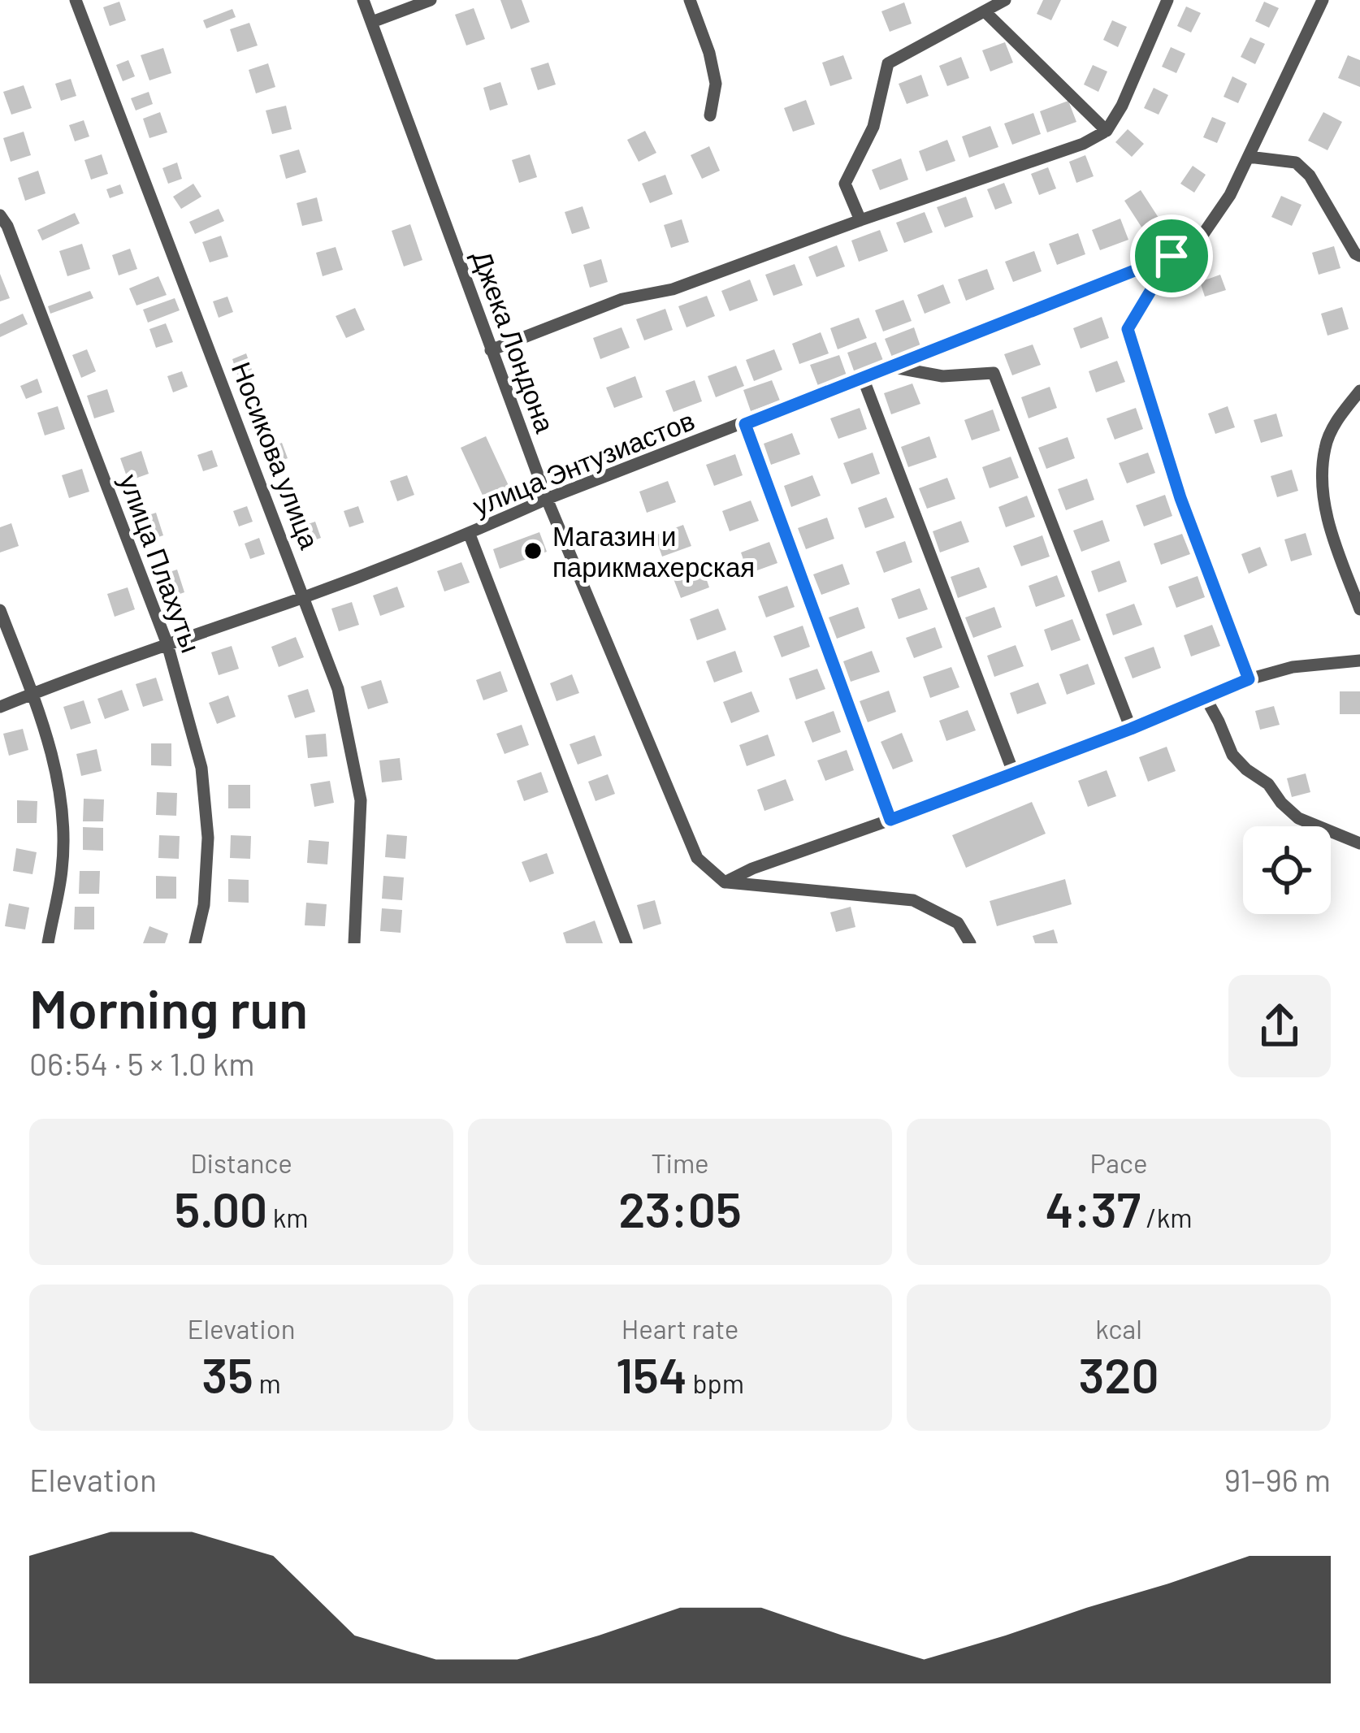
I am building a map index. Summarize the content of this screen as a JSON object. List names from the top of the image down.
{
  "streets": {
    "street": [
      "Джека Лондона",
      "Носикова улица",
      "улица Энтузиастов",
      "улица Плахуты"
    ]
  },
  "crossings": [
    ["Джека Лондона", "улица Энтузиастов"],
    ["Носикова улица", "улица Энтузиастов"],
    ["улица Энтузиастов", "улица Плахуты"]
  ],
  "places": ["Магазин и парикмахерская"],
  "page": {
    "heading": ["Morning run", "06:54 · 5 × 1.0 km"],
    "stats": [
      ["Distance", "5.00 km"],
      ["Time", "23:05"],
      ["Pace", "4:37 /km"],
      ["Elevation", "35 m"],
      ["Heart rate", "154 bpm"],
      ["kcal", "320"]
    ],
    "chart": ["Elevation", "91–96 m"]
  }
}
